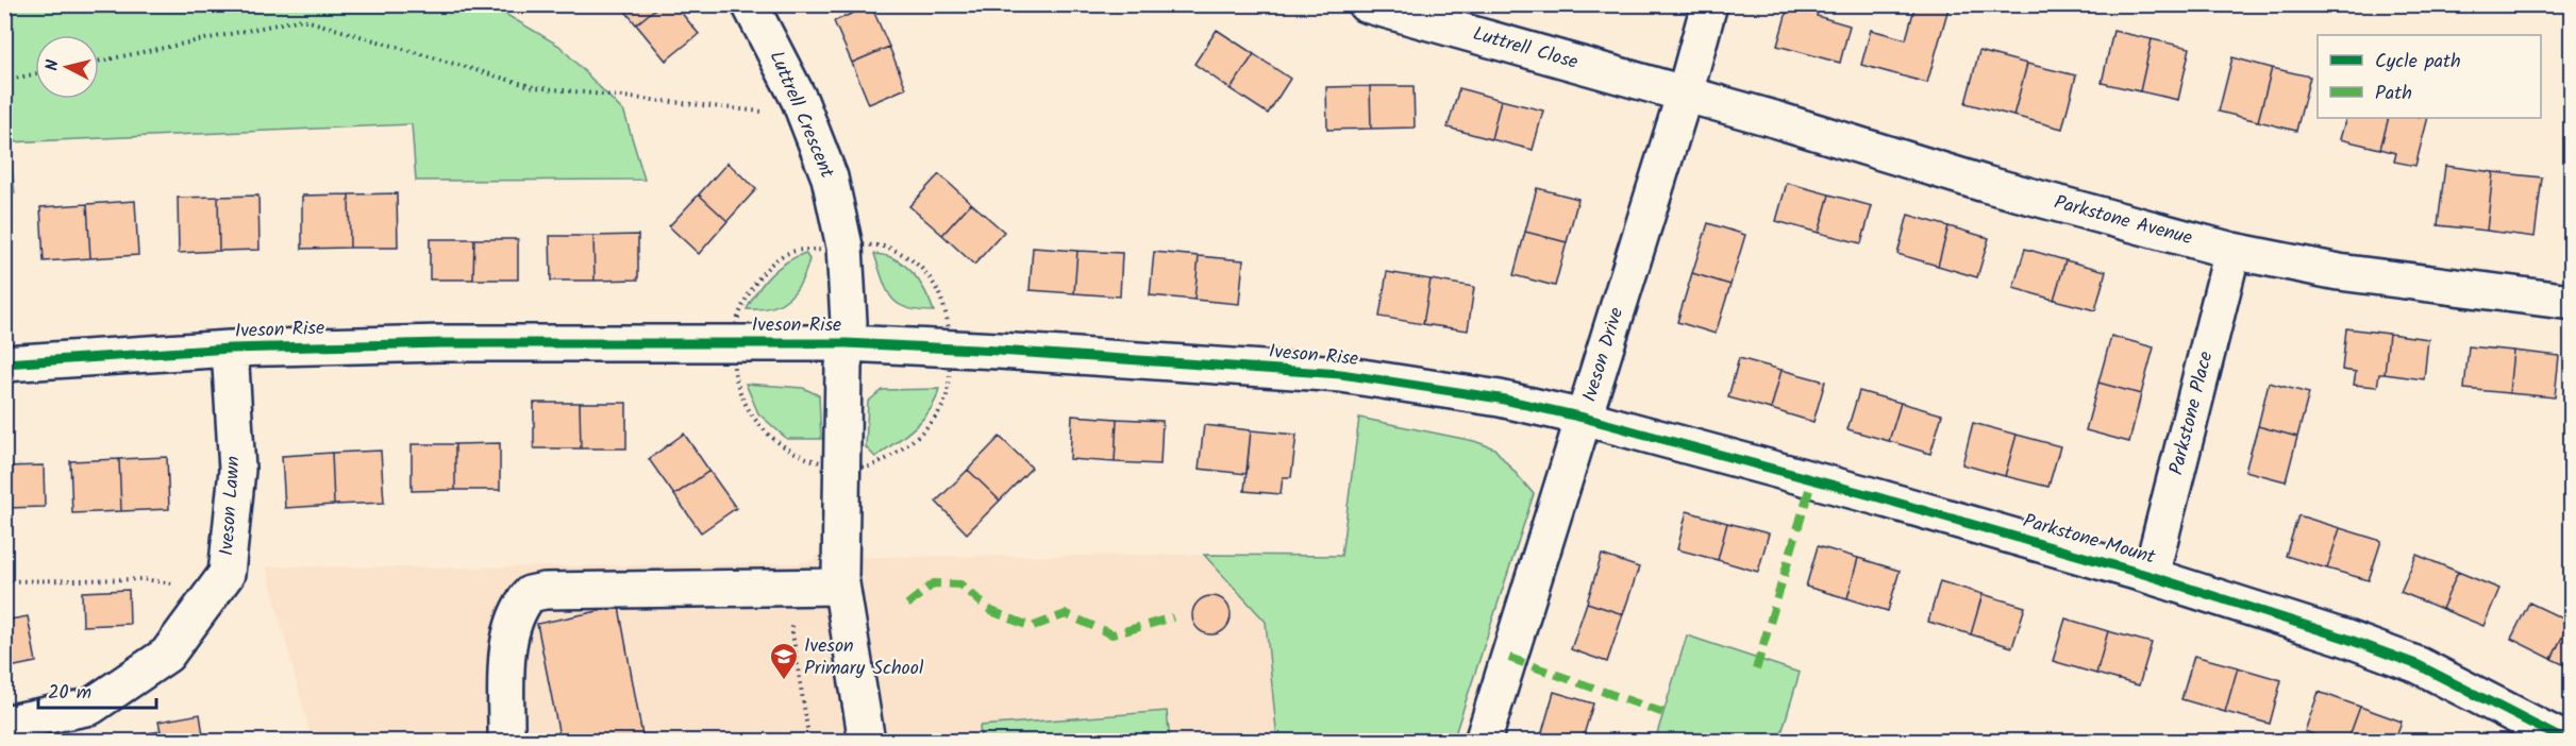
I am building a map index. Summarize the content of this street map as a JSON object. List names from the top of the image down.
{
  "streets": {
    "street": [
      "Luttrell Close",
      "Luttrell Crescent",
      "Parkstone Avenue",
      "Iveson Rise",
      "Iveson Drive",
      "Parkstone Place",
      "Iveson Lawn",
      "Parkstone Mount"
    ]
  },
  "crossings": [
    ["Luttrell Close", "Parkstone Avenue"],
    ["Luttrell Close", "Iveson Drive"],
    ["Luttrell Crescent", "Iveson Rise"],
    ["Parkstone Avenue", "Iveson Drive"],
    ["Parkstone Avenue", "Parkstone Place"],
    ["Iveson Rise", "Iveson Drive"],
    ["Iveson Rise", "Iveson Lawn"],
    ["Iveson Rise", "Parkstone Mount"],
    ["Iveson Drive", "Parkstone Mount"],
    ["Parkstone Place", "Parkstone Mount"]
  ],
  "places": {
    "school or university": ["Iveson Primary School"]
  },
  "legend": ["Cycle path", "Path"],
  "scale_bar": "20 m",
  "north": "left"
}
